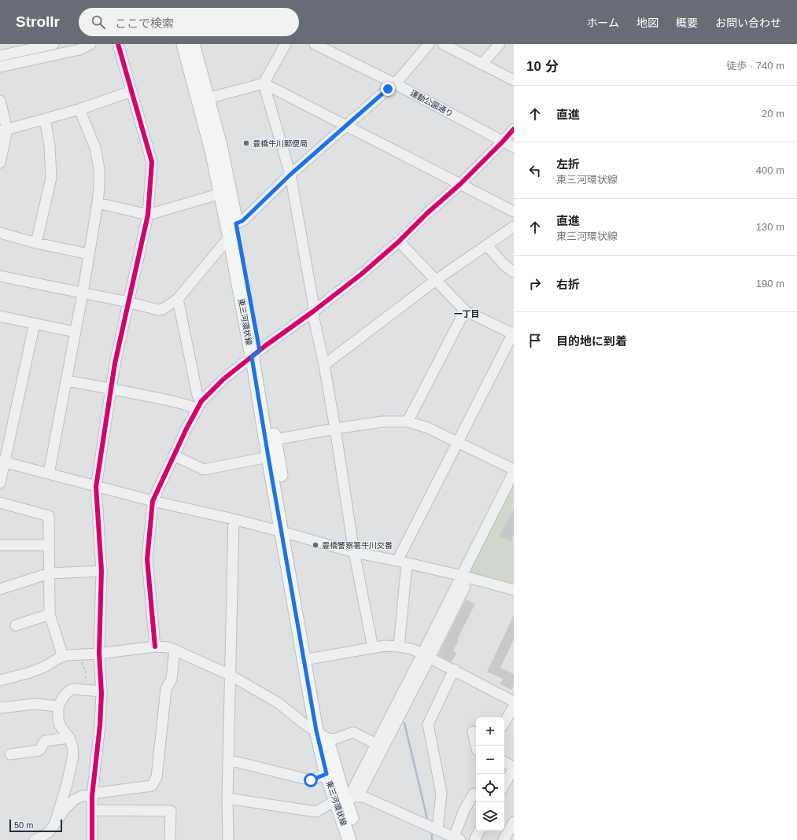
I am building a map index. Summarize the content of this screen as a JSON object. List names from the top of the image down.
{
  "streets": {
    "main road": ["東三河環状線"],
    "street": ["運動公園通り"]
  },
  "districts": ["一丁目"],
  "places": ["豊橋牛川郵便局", "豊橋警察署牛川交番"],
  "scale_bar": "50 m",
  "page": {
    "header": "Strollr",
    "search": "ここで検索",
    "nav": [
      "ホーム",
      "地図",
      "概要",
      "お問い合わせ"
    ],
    "heading": ["10 分", "徒歩 · 740 m"],
    "list": [
      ["直進", "20 m"],
      ["左折", "東三河環状線", "400 m"],
      ["直進", "東三河環状線", "130 m"],
      ["右折", "190 m"],
      "目的地に到着"
    ],
    "map_buttons": ["+", "−"],
    "scale": "50 m"
  }
}
